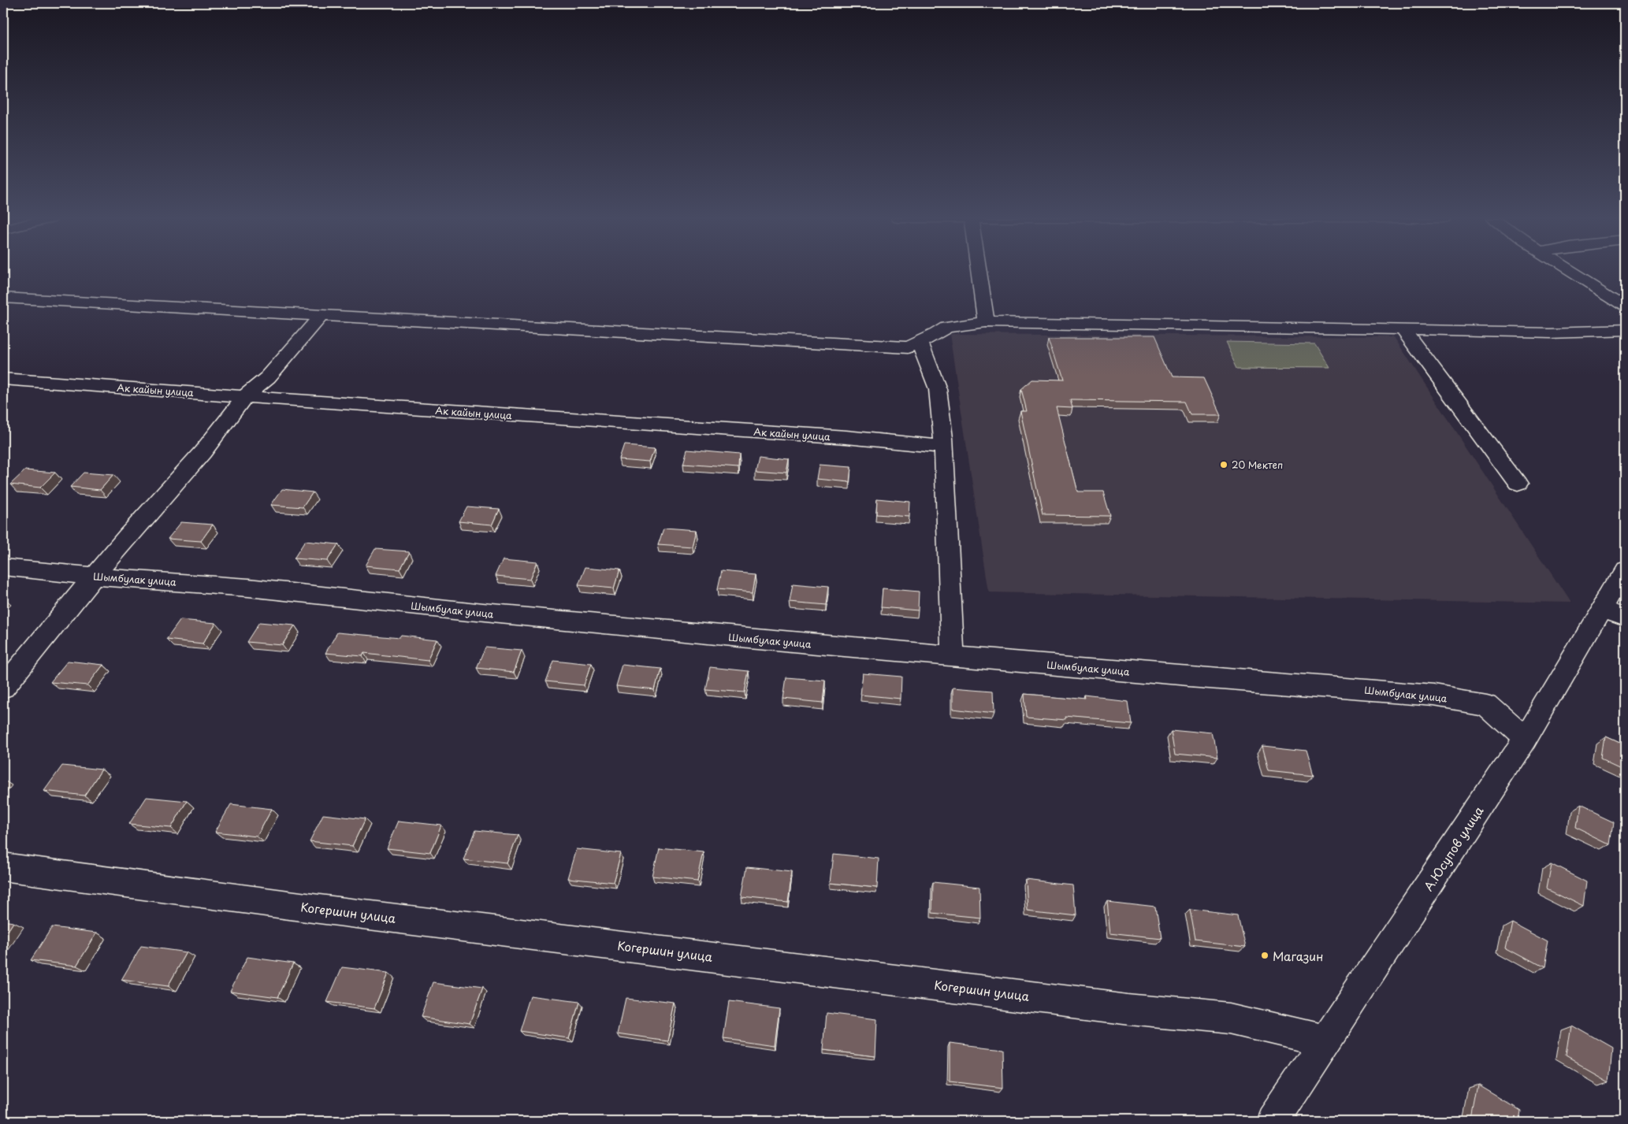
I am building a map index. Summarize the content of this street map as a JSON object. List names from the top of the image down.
{
  "streets": {
    "street": [
      "Ак кайын улица",
      "Шымбулак улица",
      "А.Юсупов улица",
      "Когершин улица"
    ]
  },
  "crossings": [
    ["Шымбулак улица", "А.Юсупов улица"],
    ["А.Юсупов улица", "Когершин улица"]
  ],
  "places": ["20 Мектеп", "Магазин"]
}
